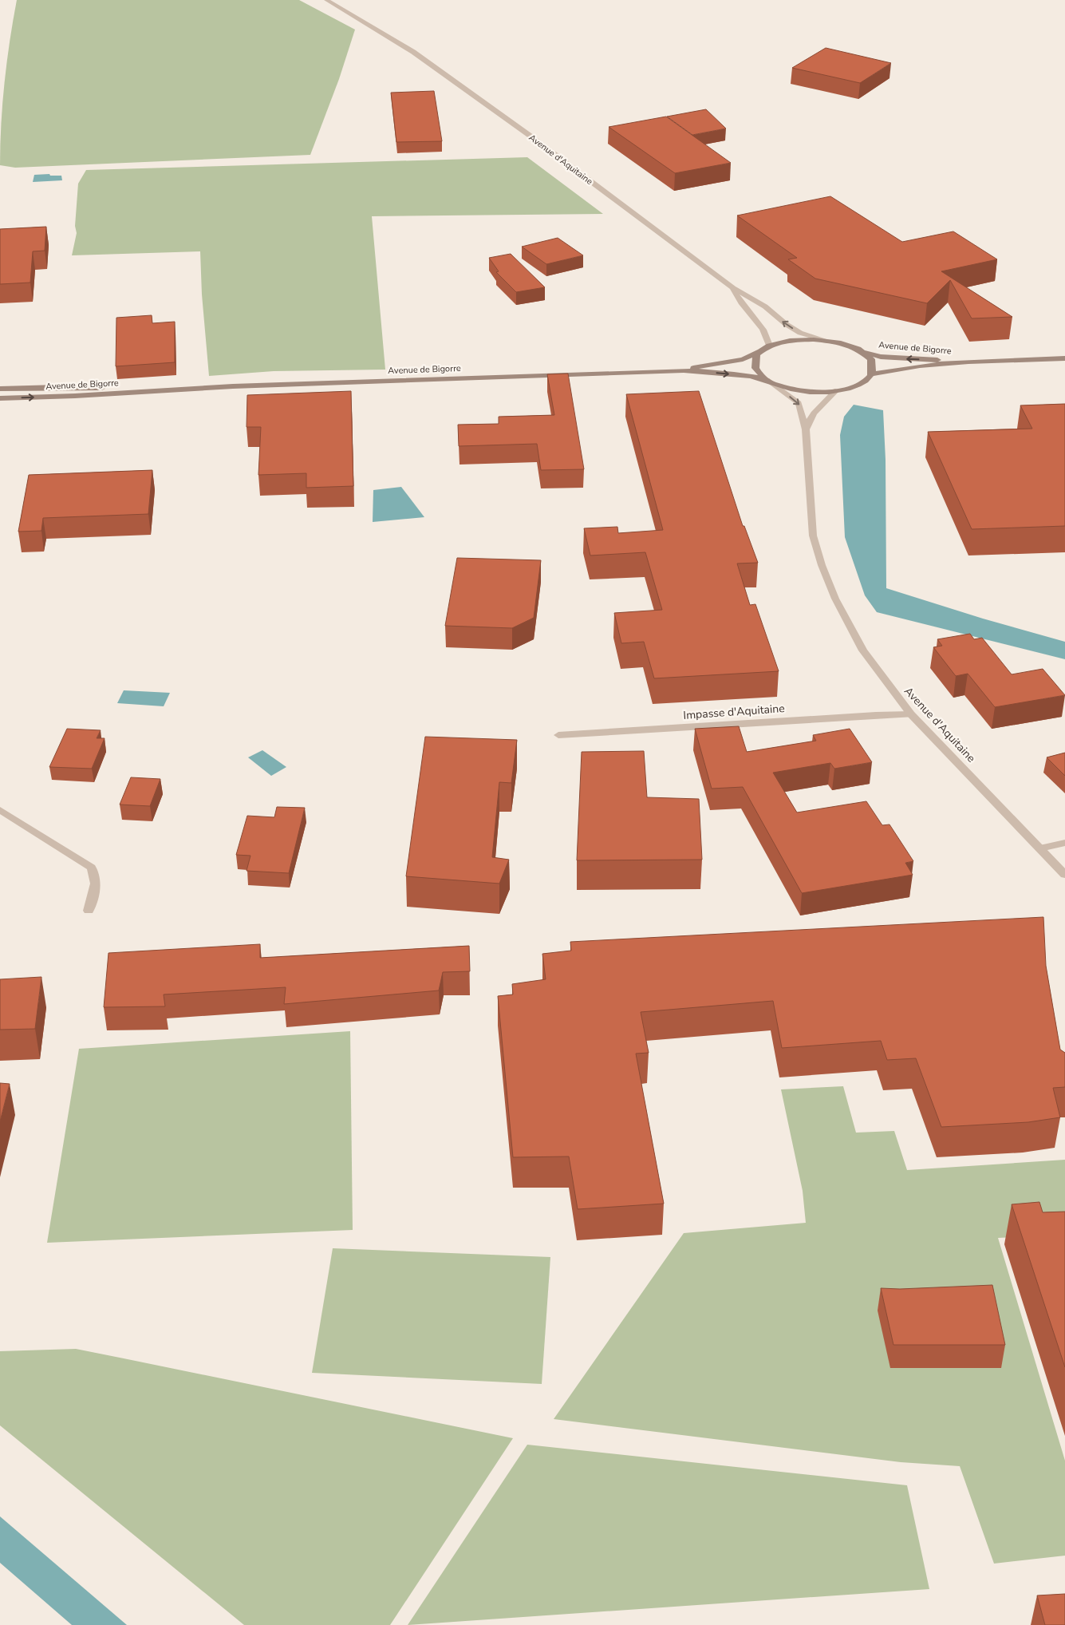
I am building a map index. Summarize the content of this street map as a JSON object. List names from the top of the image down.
{
  "streets": {
    "main road": ["Avenue de Bigorre"],
    "street": ["Avenue d'Aquitaine", "Impasse d'Aquitaine"]
  },
  "crossings": [
    ["Avenue d'Aquitaine", "Avenue de Bigorre"],
    ["Avenue d'Aquitaine", "Impasse d'Aquitaine"]
  ]
}
